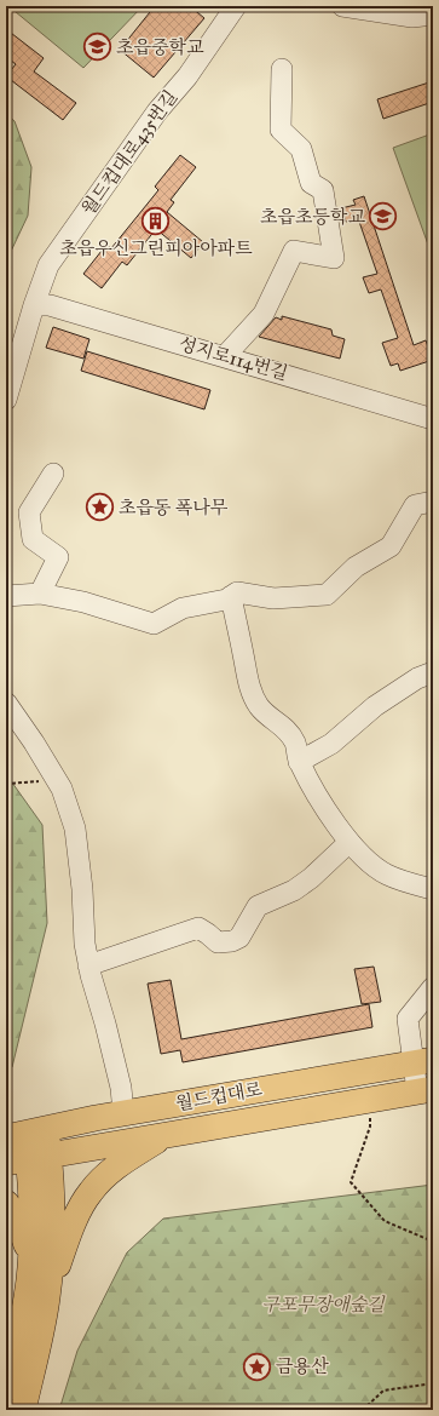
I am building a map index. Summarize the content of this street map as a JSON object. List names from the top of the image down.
{
  "streets": {
    "main road": ["월드컵대로"],
    "street": ["월드컵대로435번길", "성지로114번길"]
  },
  "crossings": [
    ["월드컵대로435번길", "성지로114번길"]
  ],
  "parks": ["구포무장애숲길"],
  "places": {
    "school or university": ["초읍중학교", "초읍초등학교"],
    "building": ["초읍우신그린피아아파트"],
    "place": ["초읍동 폭나무", "금용산"]
  }
}
